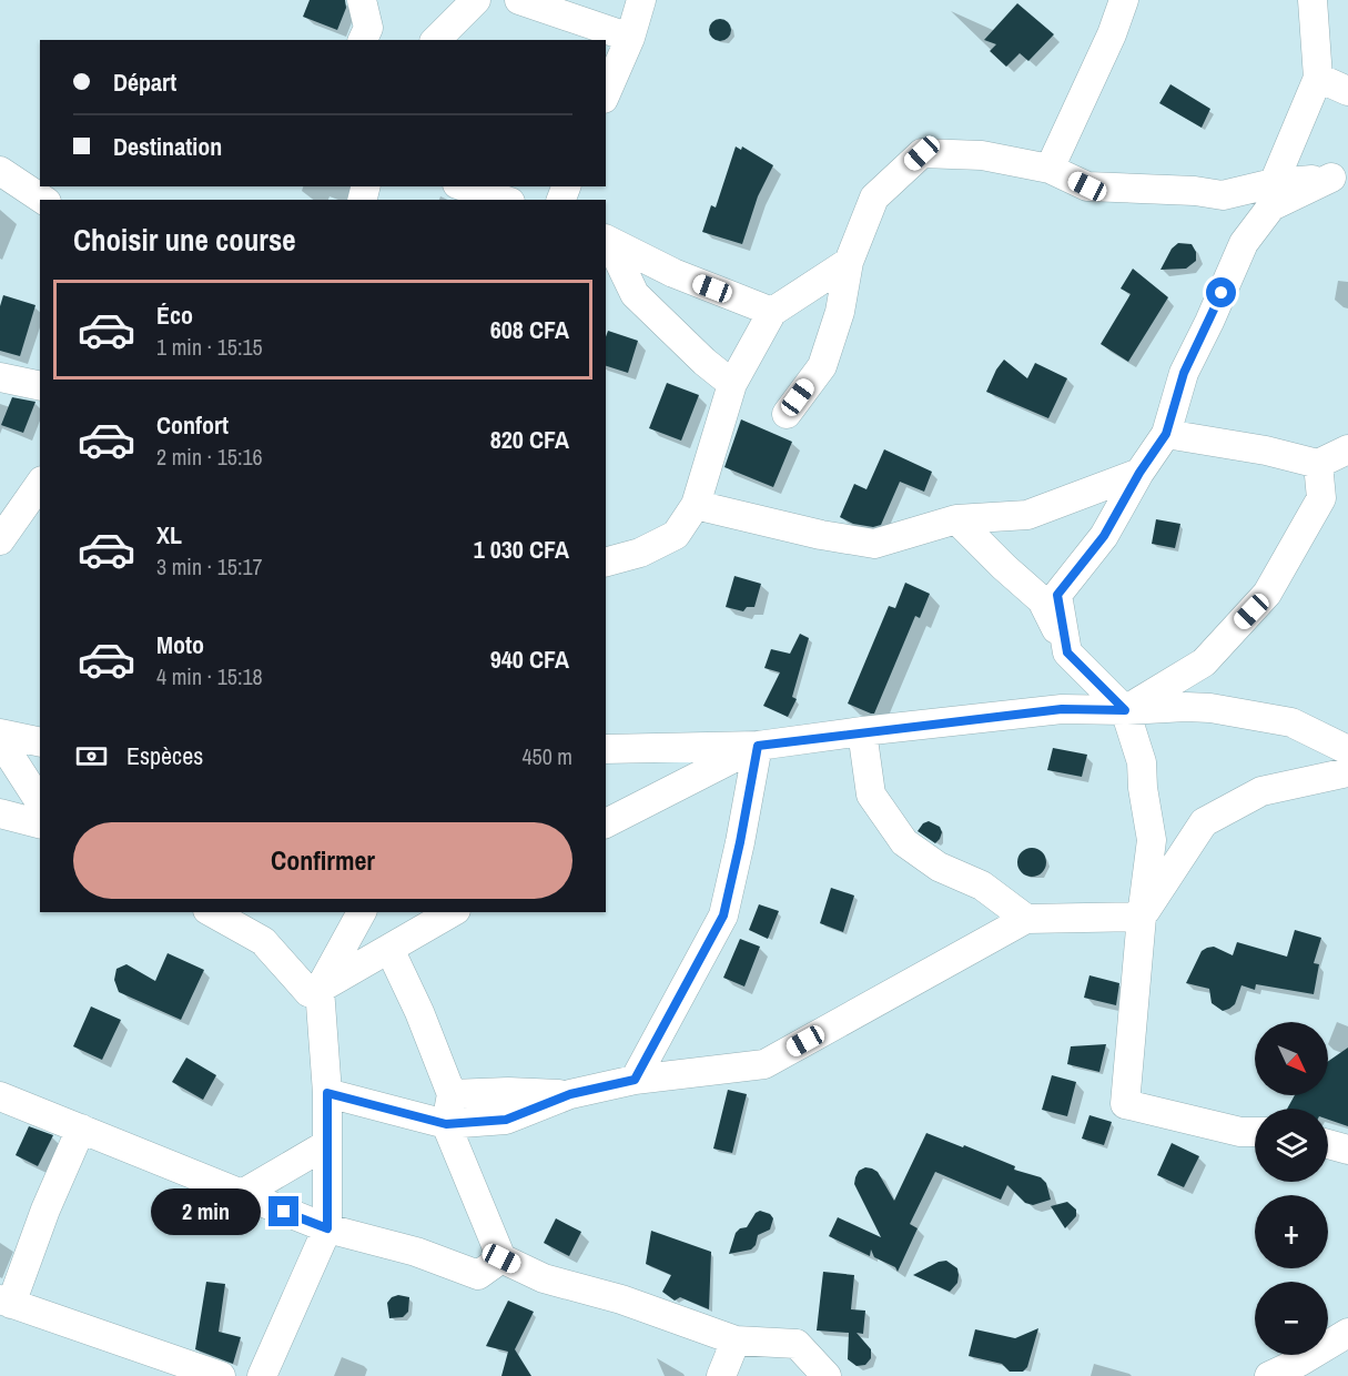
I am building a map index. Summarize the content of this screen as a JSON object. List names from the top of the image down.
{
  "north": "bottom right",
  "page": {
    "banner": ["Départ", "Destination"],
    "heading": "Choisir une course",
    "list": [
      {
        "name": "Éco",
        "note": "1 min · 15:15",
        "value": "608 CFA"
      },
      {
        "name": "Confort",
        "note": "2 min · 15:16",
        "value": "820 CFA"
      },
      {
        "name": "XL",
        "note": "3 min · 15:17",
        "value": "1 030 CFA"
      },
      {
        "name": "Moto",
        "note": "4 min · 15:18",
        "value": "940 CFA"
      }
    ],
    "pay": ["Espèces", "450 m"],
    "buttons": "Confirmer",
    "map_buttons": ["+", "−"],
    "bubble": "2 min"
  }
}
